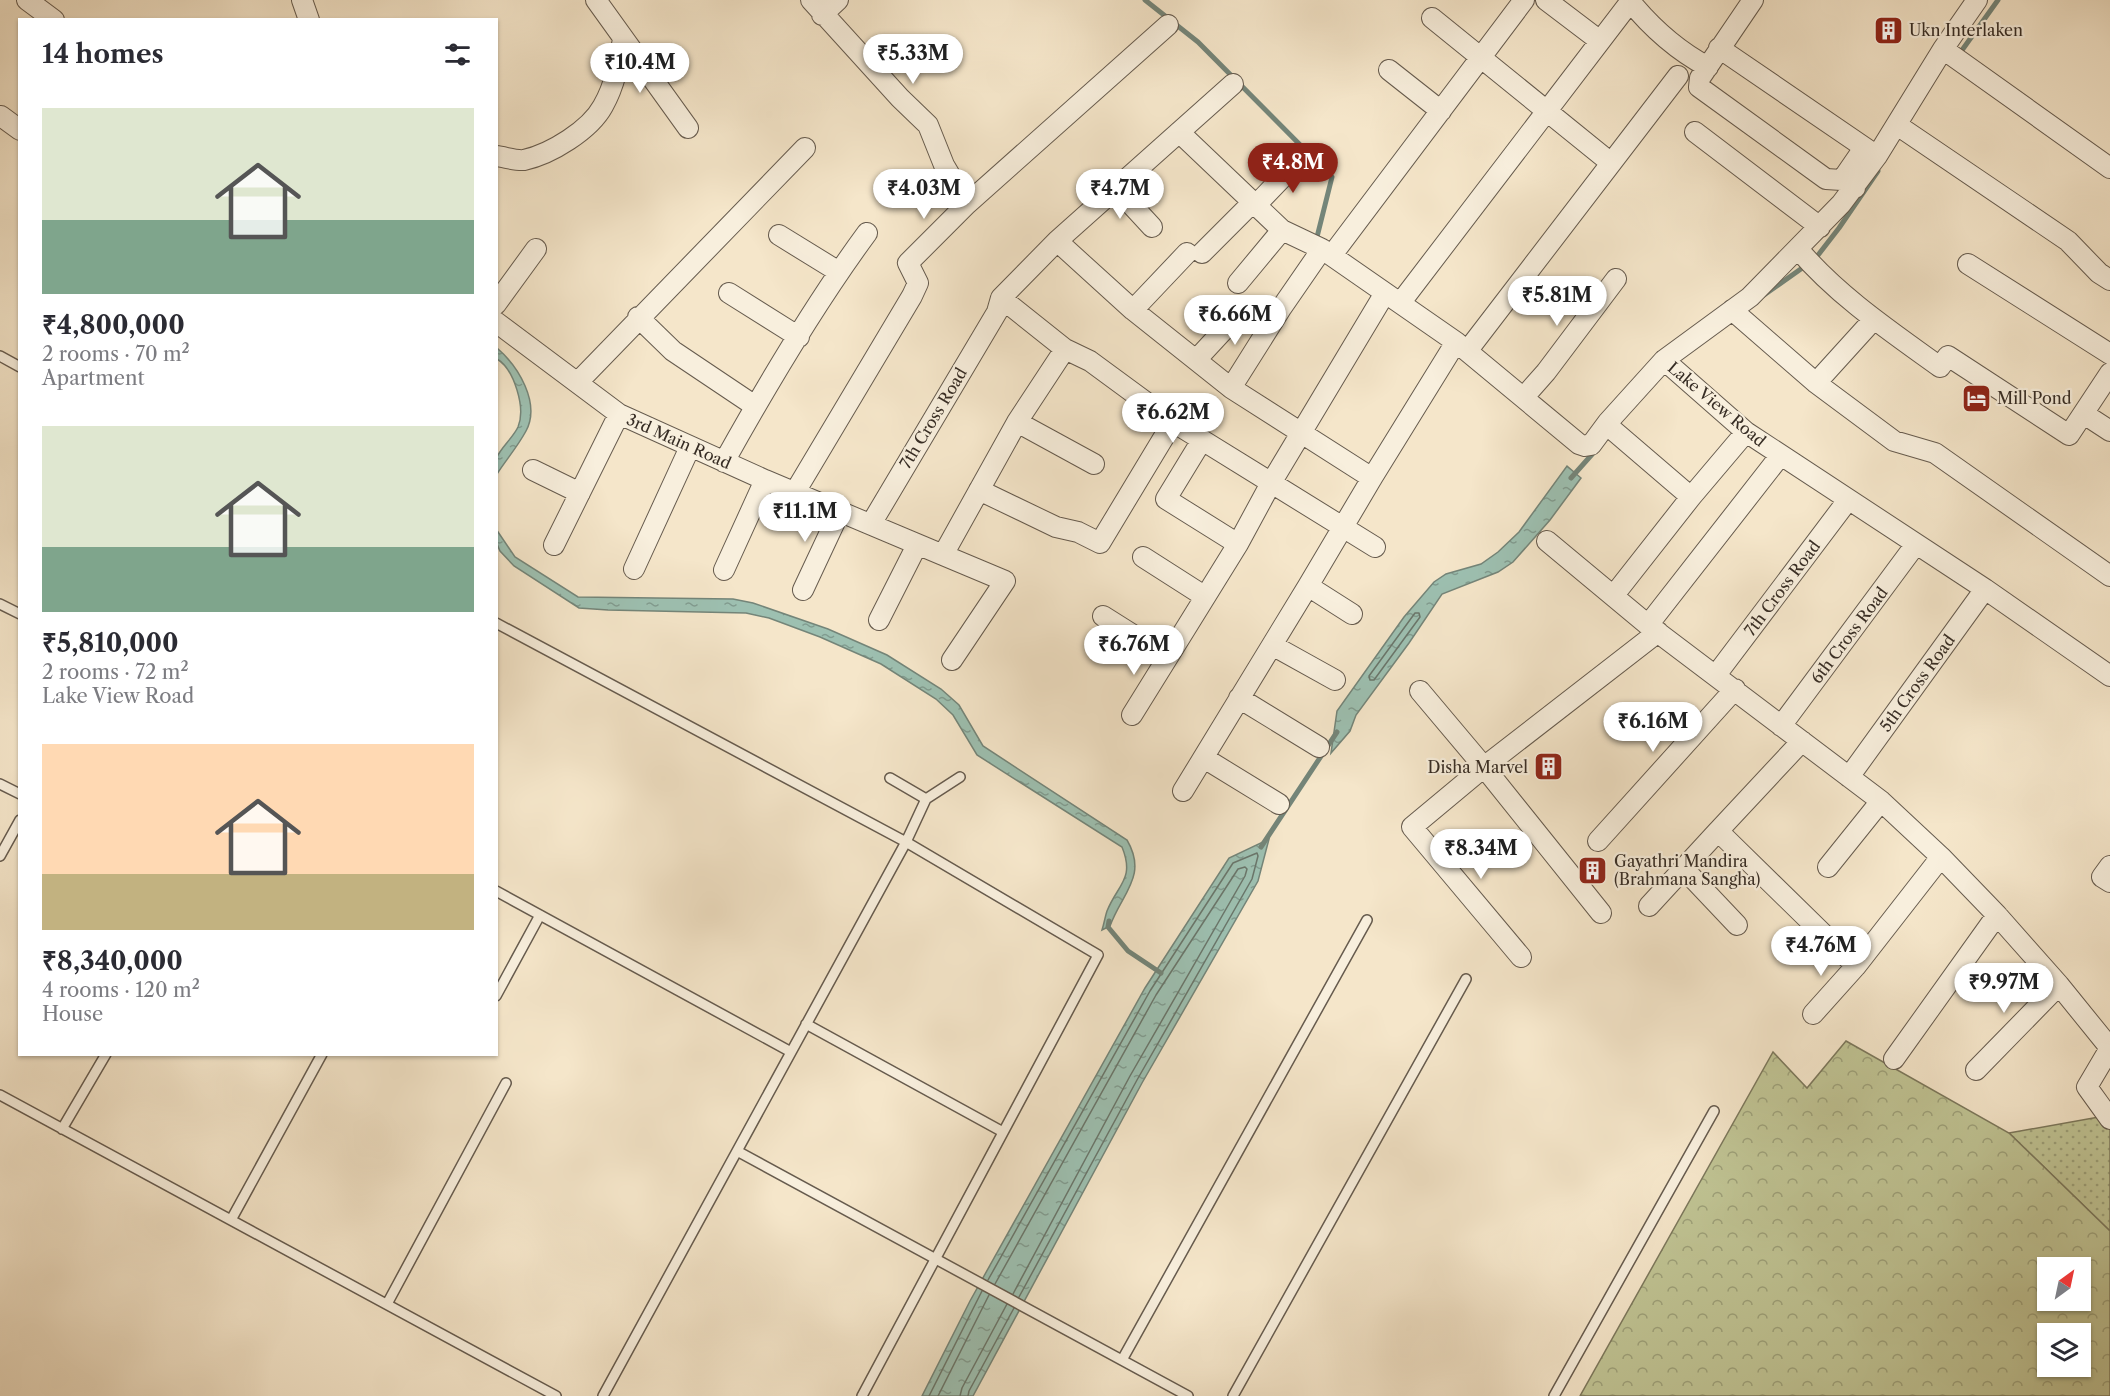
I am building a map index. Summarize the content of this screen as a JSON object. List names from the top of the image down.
{
  "streets": {
    "street": [
      "Lake View Road",
      "7th Cross Road",
      "3rd Main Road",
      "6th Cross Road",
      "5th Cross Road"
    ]
  },
  "crossings": [
    ["Lake View Road", "7th Cross Road"],
    ["Lake View Road", "6th Cross Road"],
    ["Lake View Road", "5th Cross Road"],
    ["7th Cross Road", "3rd Main Road"]
  ],
  "places": {
    "building": ["Ukn Interlaken", "Disha Marvel", "Gayathri Mandira (Brahmana Sangha)"],
    "hotel": ["Mill Pond"]
  },
  "north": "top right",
  "page": {
    "heading": "14 homes",
    "price": [
      "₹5.33M",
      "₹10.4M",
      "₹4.8M",
      "₹4.03M",
      "₹4.7M",
      "₹5.81M",
      "₹6.66M",
      "₹6.62M",
      "₹11.1M",
      "₹6.76M",
      "₹6.16M",
      "₹8.34M",
      "₹4.76M",
      "₹9.97M"
    ],
    "list": [
      {
        "name": "₹4,800,000",
        "note": "2 rooms · 70 m² · Apartment"
      },
      {
        "name": "₹5,810,000",
        "note": "2 rooms · 72 m² · Lake View Road"
      },
      {
        "name": "₹8,340,000",
        "note": "4 rooms · 120 m² · House"
      }
    ]
  }
}
